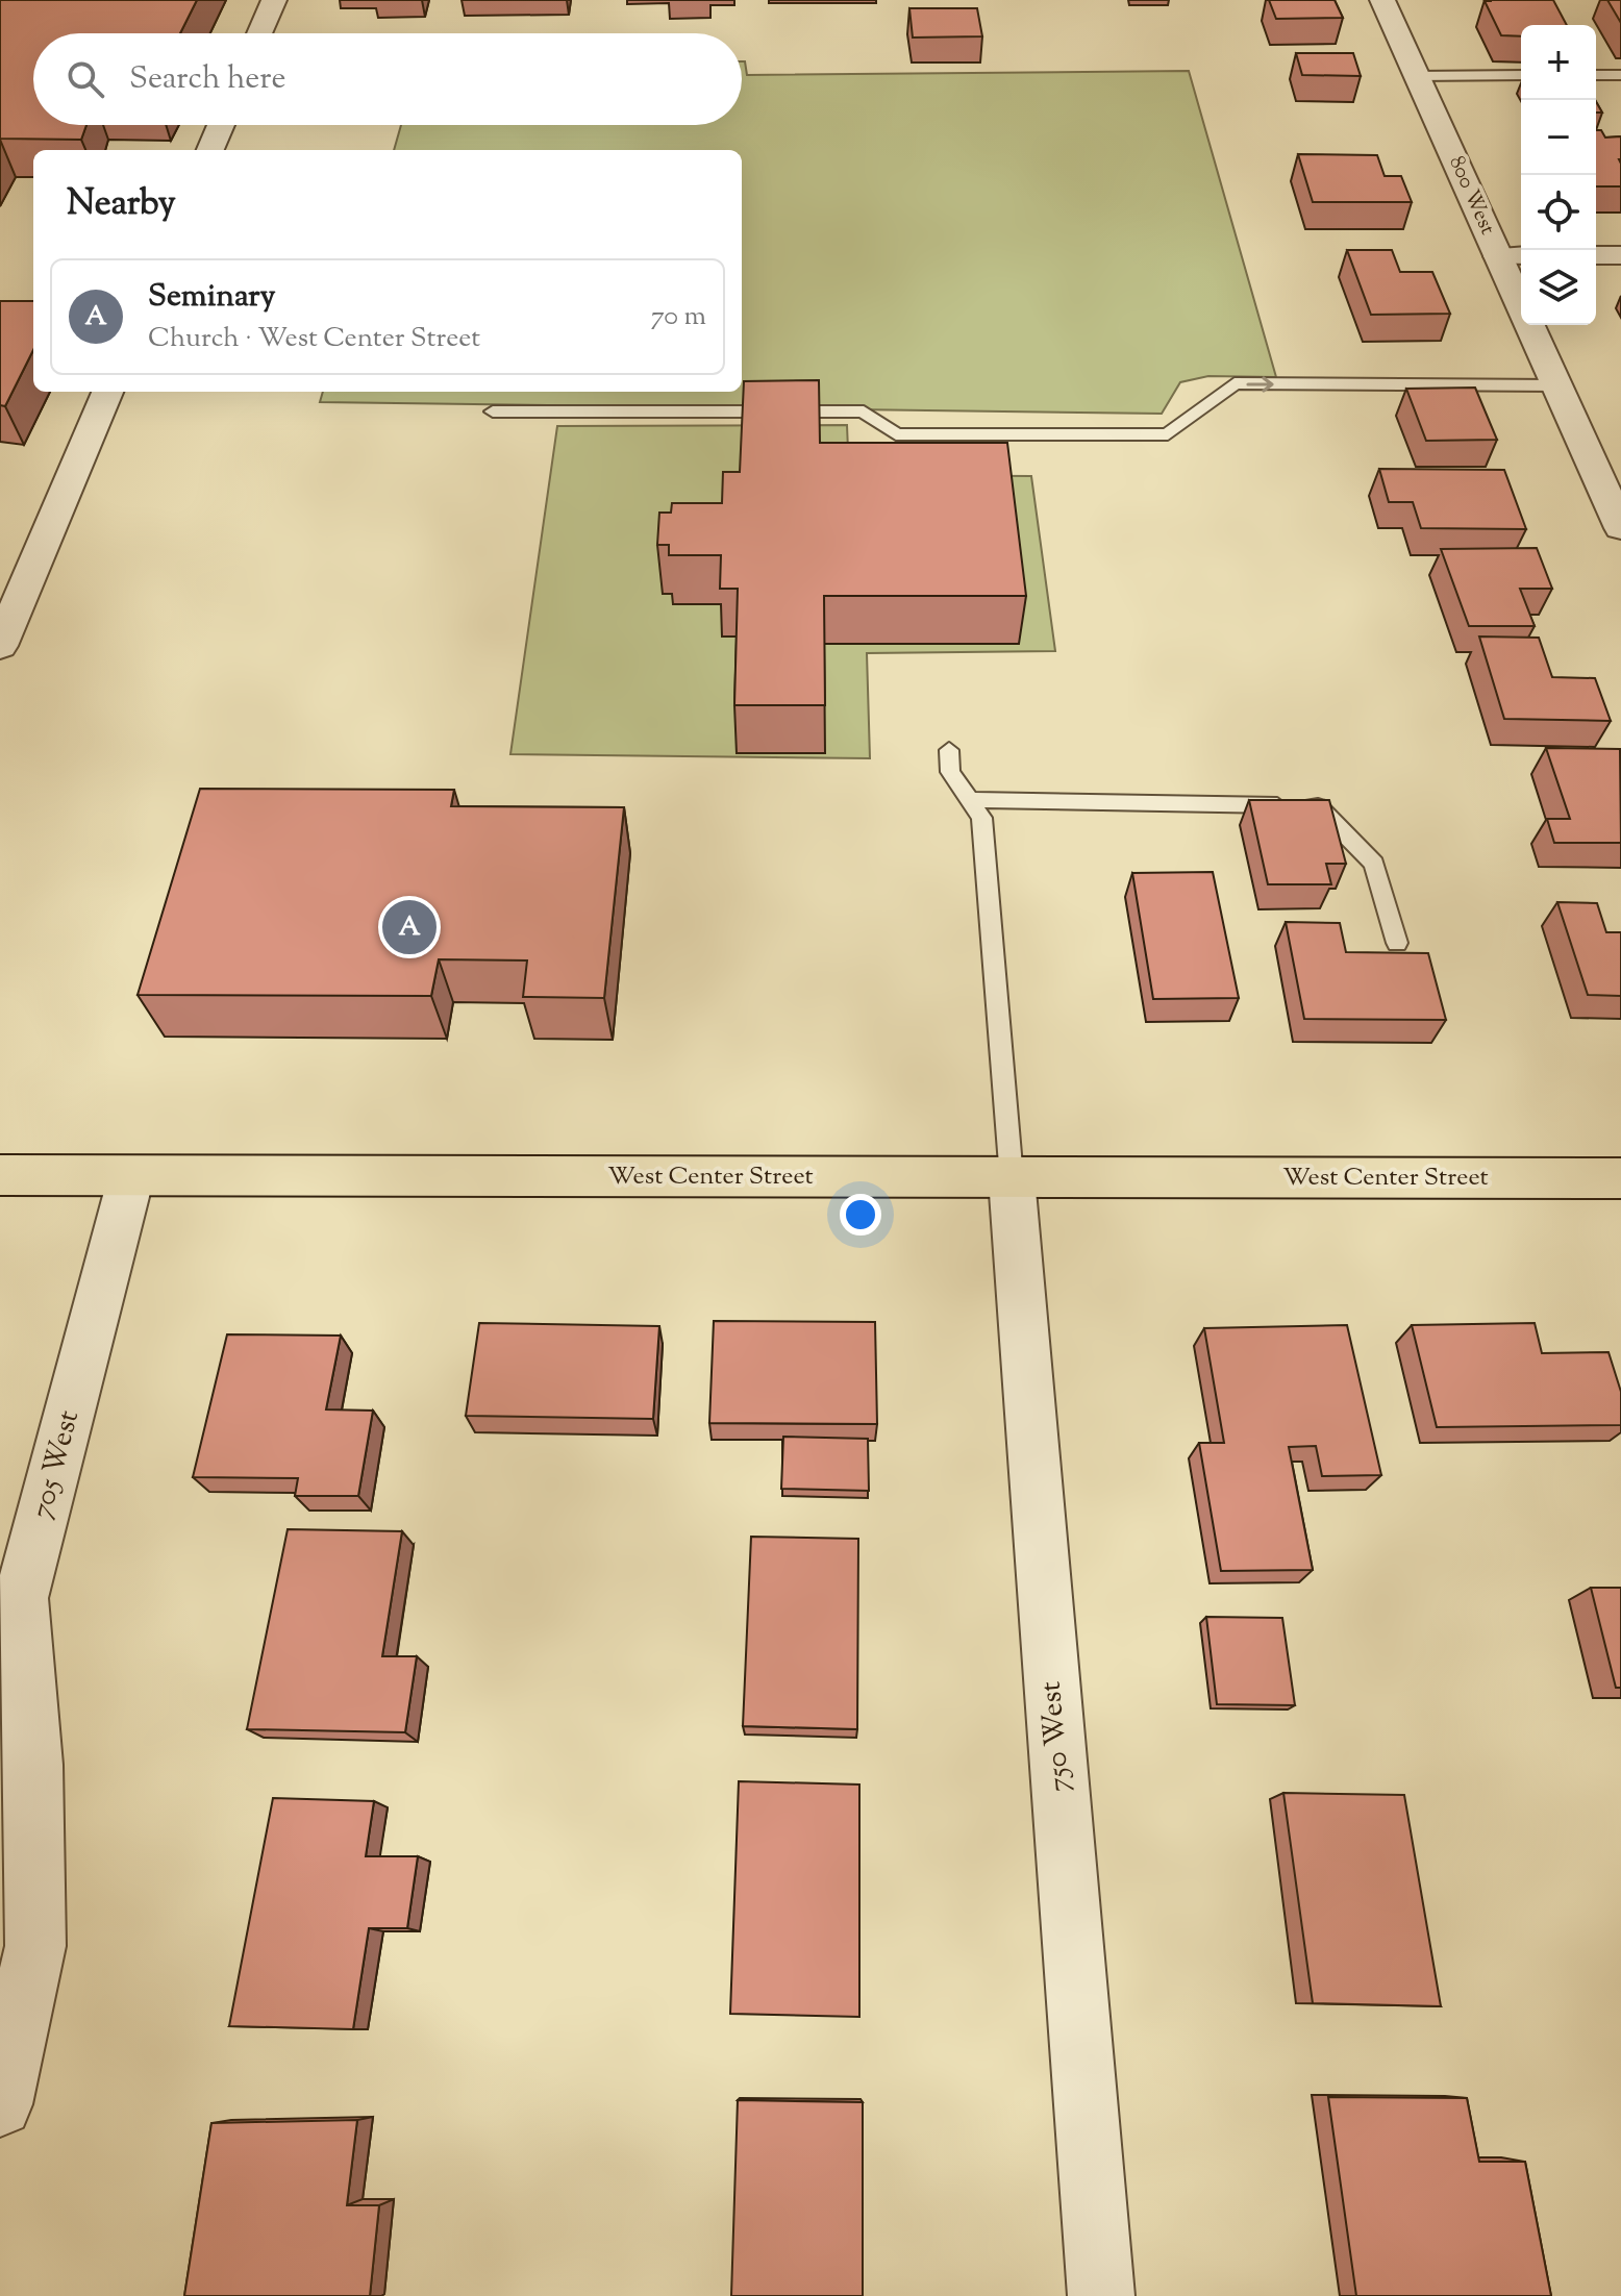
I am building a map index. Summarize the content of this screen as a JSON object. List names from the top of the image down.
{
  "streets": {
    "main road": ["West Center Street"],
    "street": ["800 West", "705 West", "750 West"]
  },
  "crossings": [
    ["West Center Street", "705 West"],
    ["West Center Street", "750 West"]
  ],
  "page": {
    "map_buttons": ["+", "−"],
    "search": "Search here",
    "heading": "Nearby",
    "list": [
      {
        "mark": "A",
        "name": "Seminary",
        "note": "Church · West Center Street",
        "value": "70 m"
      }
    ],
    "pins": "A"
  }
}
